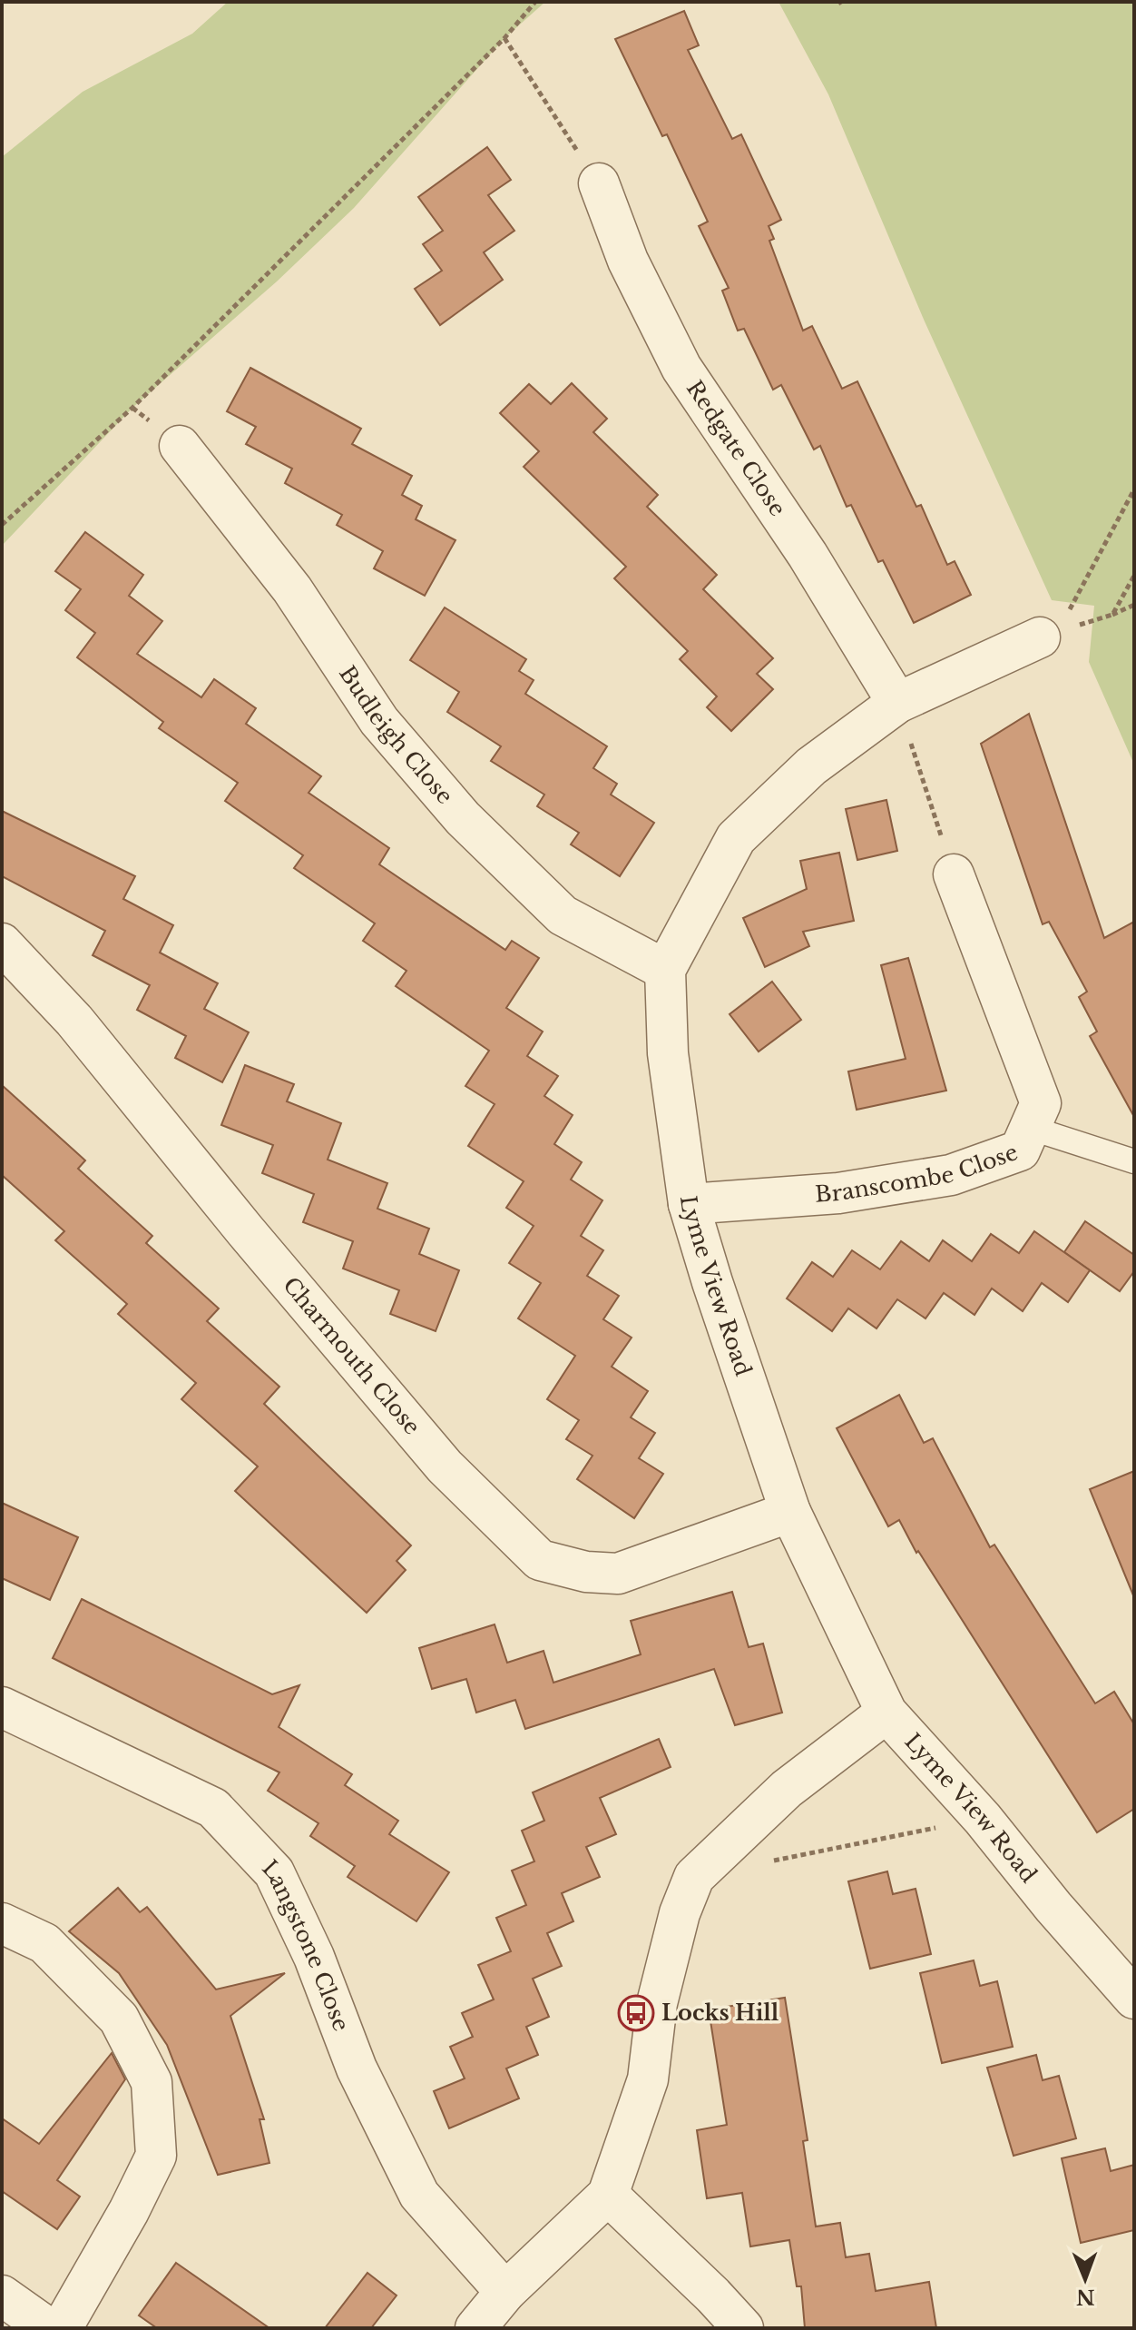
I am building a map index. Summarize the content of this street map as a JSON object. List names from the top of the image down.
{
  "streets": {
    "street": [
      "Redgate Close",
      "Budleigh Close",
      "Branscombe Close",
      "Lyme View Road",
      "Charmouth Close",
      "Langstone Close"
    ]
  },
  "crossings": [
    ["Budleigh Close", "Lyme View Road"],
    ["Branscombe Close", "Lyme View Road"],
    ["Lyme View Road", "Charmouth Close"]
  ],
  "places": {
    "bus stop": ["Locks Hill"]
  },
  "north": "bottom"
}
